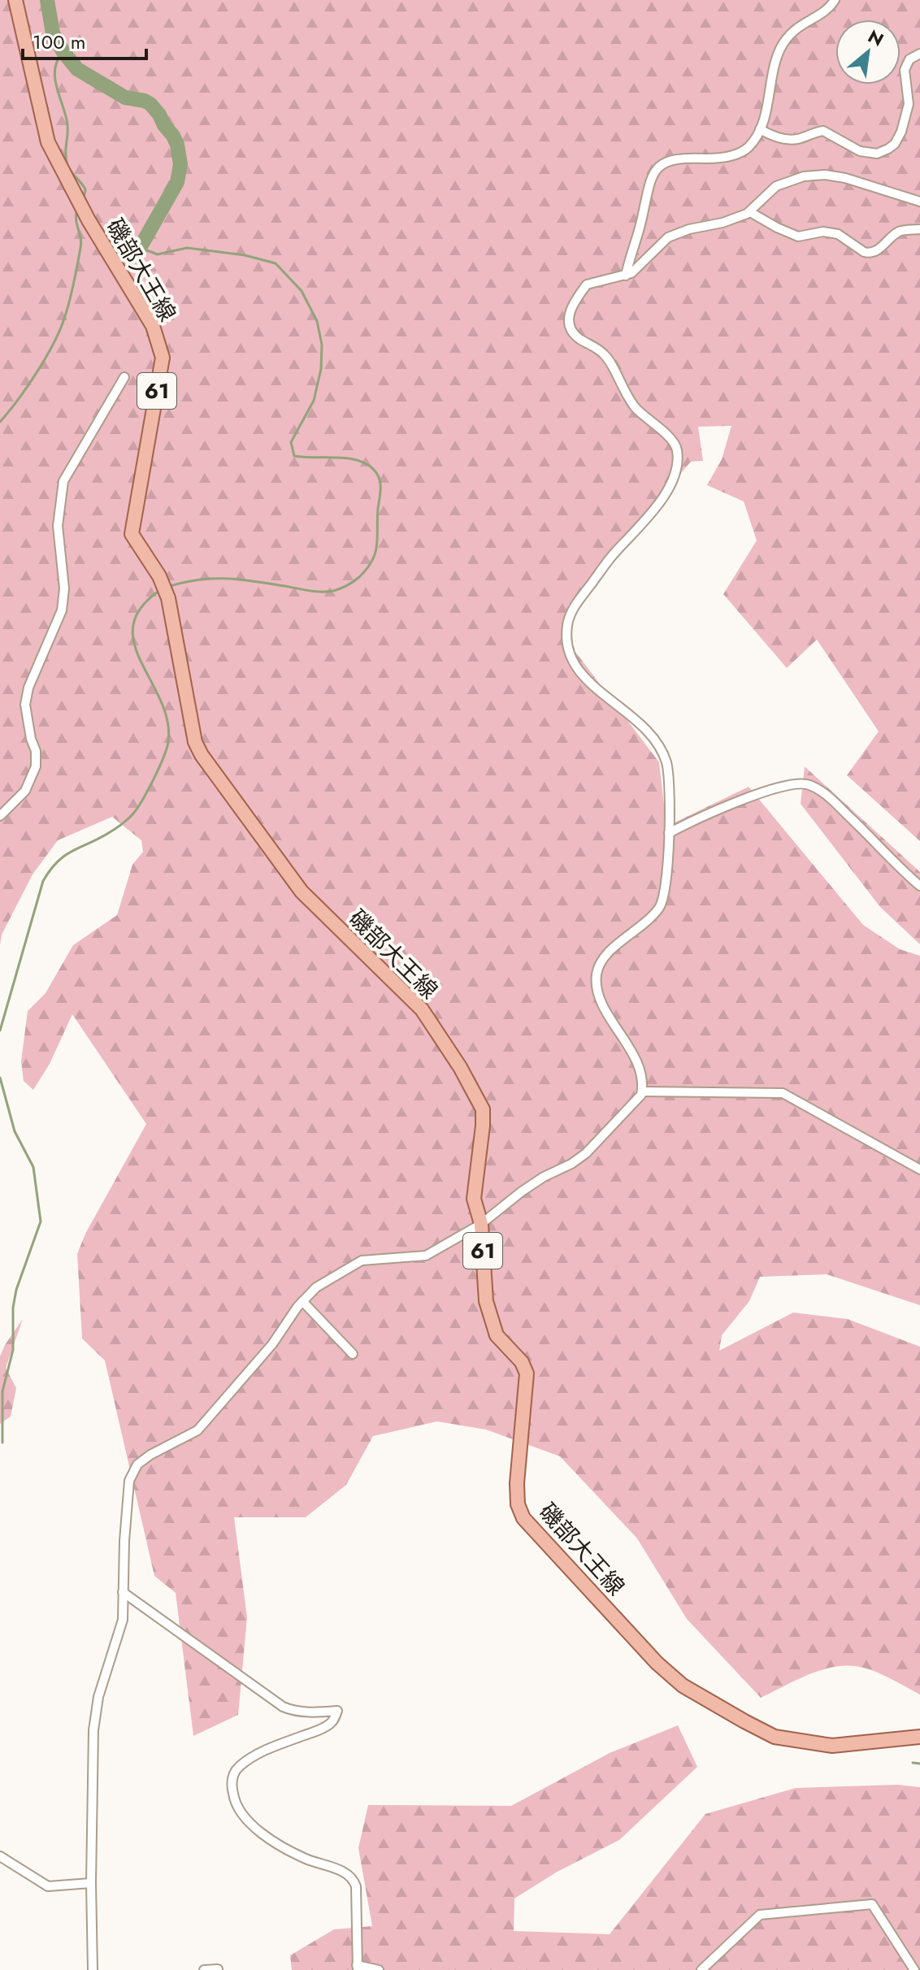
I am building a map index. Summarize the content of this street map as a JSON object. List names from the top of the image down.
{
  "streets": {
    "main road": ["磯部大王線", "61"]
  },
  "scale_bar": "100 m",
  "north": "top right"
}
